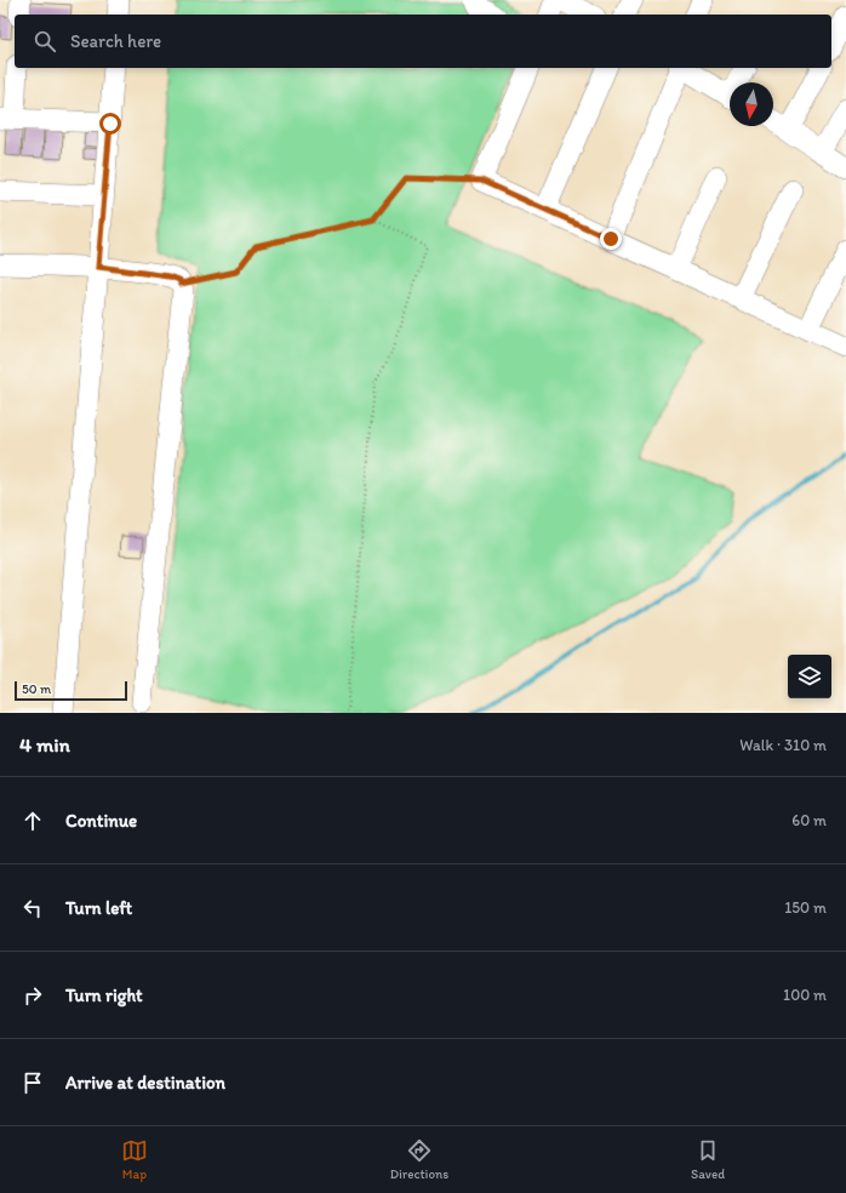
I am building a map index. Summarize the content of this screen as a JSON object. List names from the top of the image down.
{
  "scale_bar": "50 m",
  "north": "bottom",
  "page": {
    "search": "Search here",
    "scale": "50 m",
    "heading": ["4 min", "Walk · 310 m"],
    "list": [
      ["Continue", "60 m"],
      ["Turn left", "150 m"],
      ["Turn right", "100 m"],
      "Arrive at destination"
    ],
    "nav": ["Map", "Directions", "Saved"]
  }
}
